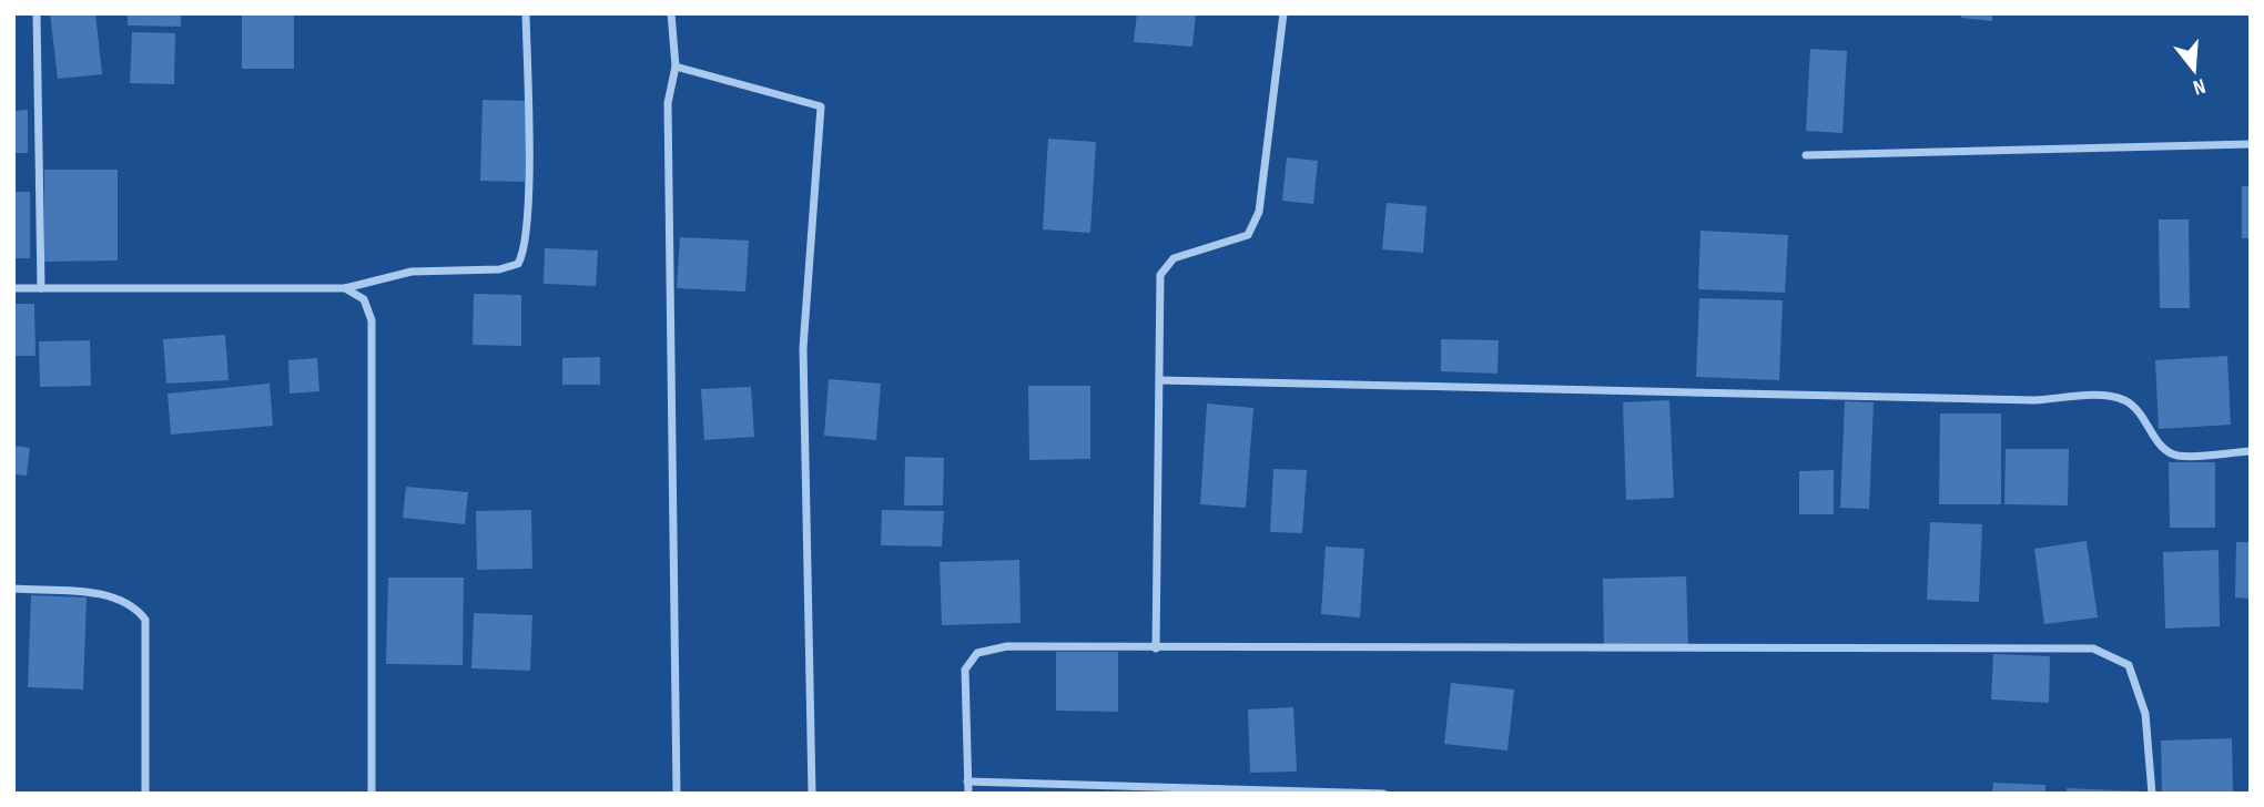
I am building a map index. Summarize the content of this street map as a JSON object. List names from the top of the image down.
{
  "north": "bottom"
}
